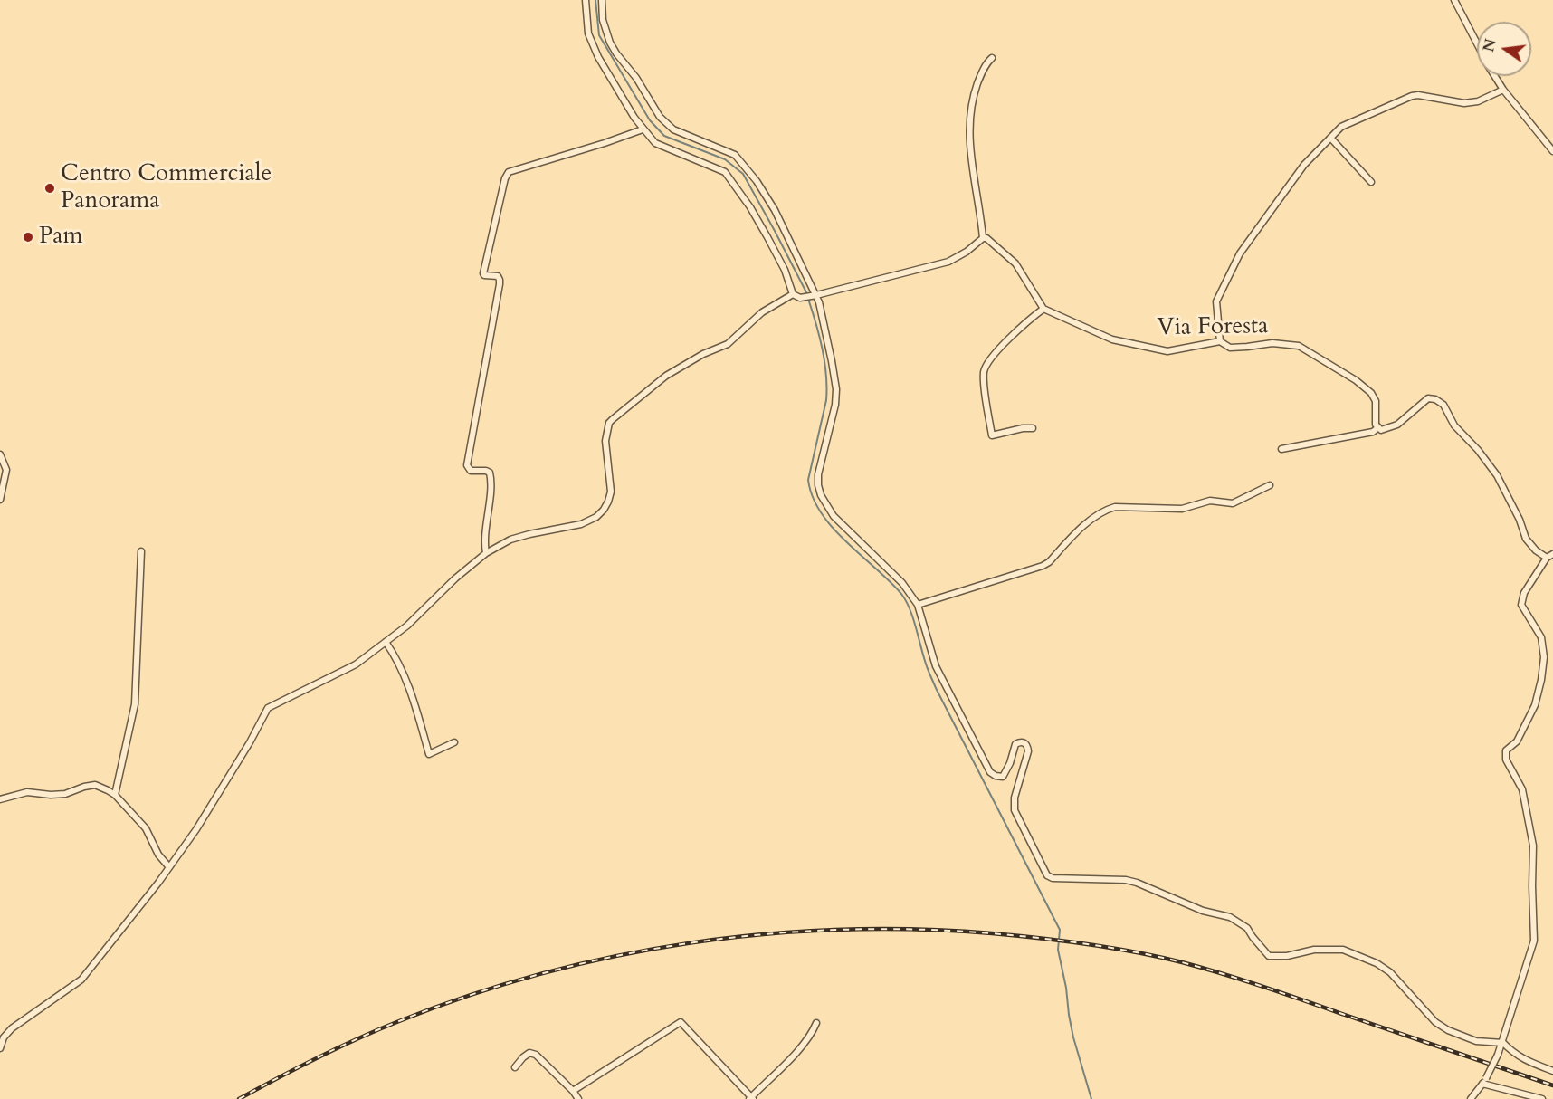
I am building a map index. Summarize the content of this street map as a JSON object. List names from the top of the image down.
{
  "streets": {
    "street": ["Via Foresta"]
  },
  "places": ["Centro Commerciale Panorama", "Pam"],
  "north": "left"
}
